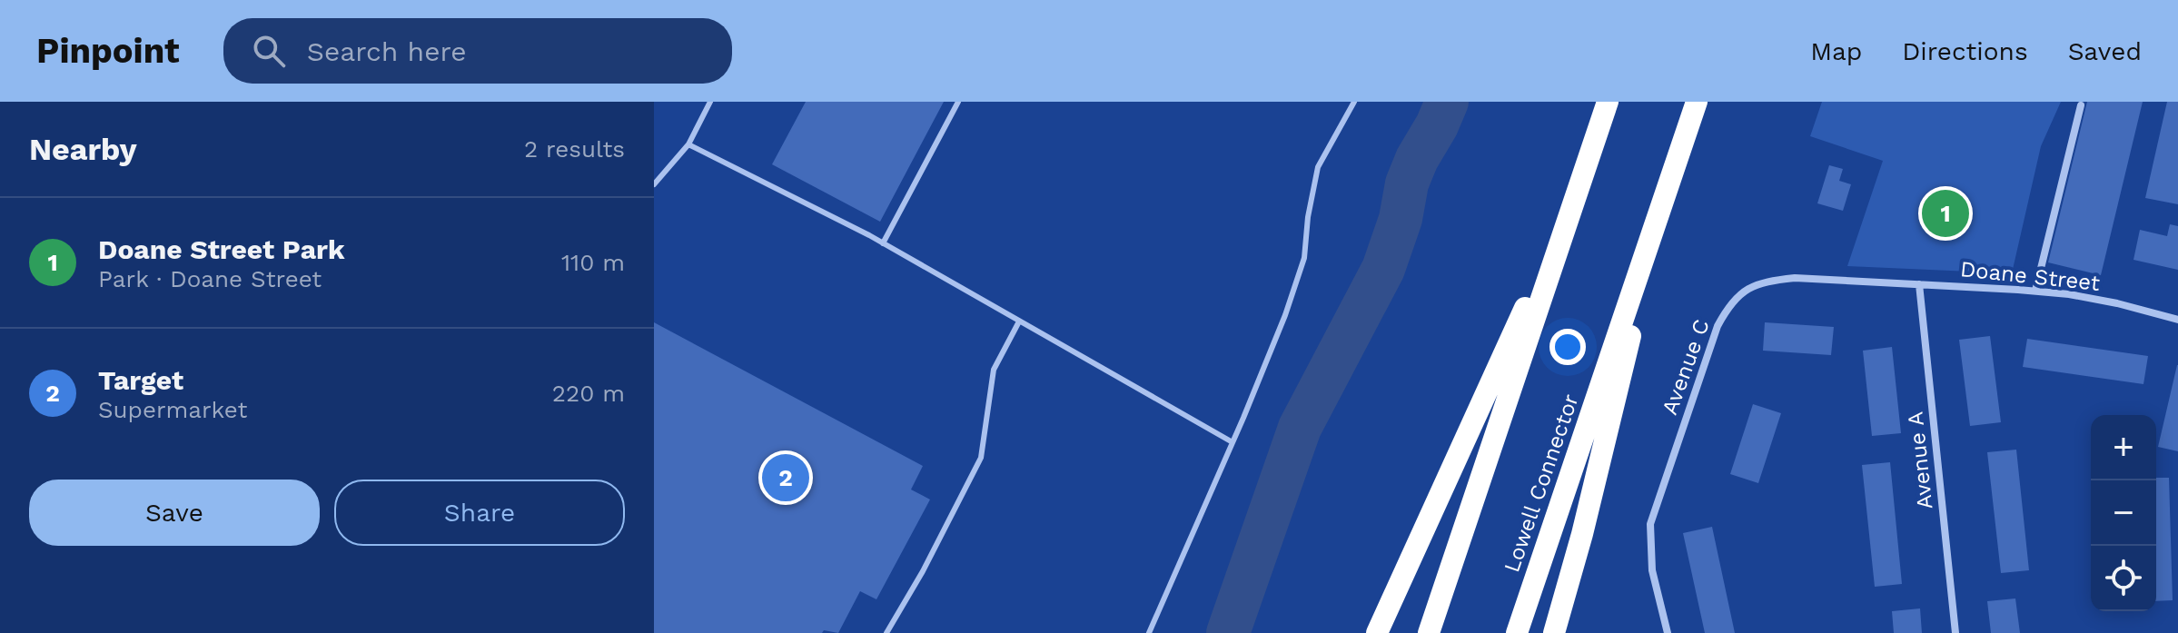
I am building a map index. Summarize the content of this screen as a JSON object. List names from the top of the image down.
{
  "streets": {
    "highway": ["Lowell Connector"],
    "street": ["Doane Street", "Avenue C", "Avenue A"]
  },
  "crossings": [
    ["Doane Street", "Avenue C"],
    ["Doane Street", "Avenue A"],
    ["Avenue C", "Avenue A"]
  ],
  "page": {
    "header": "Pinpoint",
    "search": "Search here",
    "nav": ["Map", "Directions", "Saved"],
    "heading": ["Nearby", "2 results"],
    "pins": ["1", "2"],
    "list": [
      {
        "mark": "1",
        "name": "Doane Street Park",
        "note": "Park · Doane Street",
        "value": "110 m"
      },
      {
        "mark": "2",
        "name": "Target",
        "note": "Supermarket",
        "value": "220 m"
      }
    ],
    "map_buttons": ["+", "−"],
    "buttons": ["Save", "Share"]
  }
}
